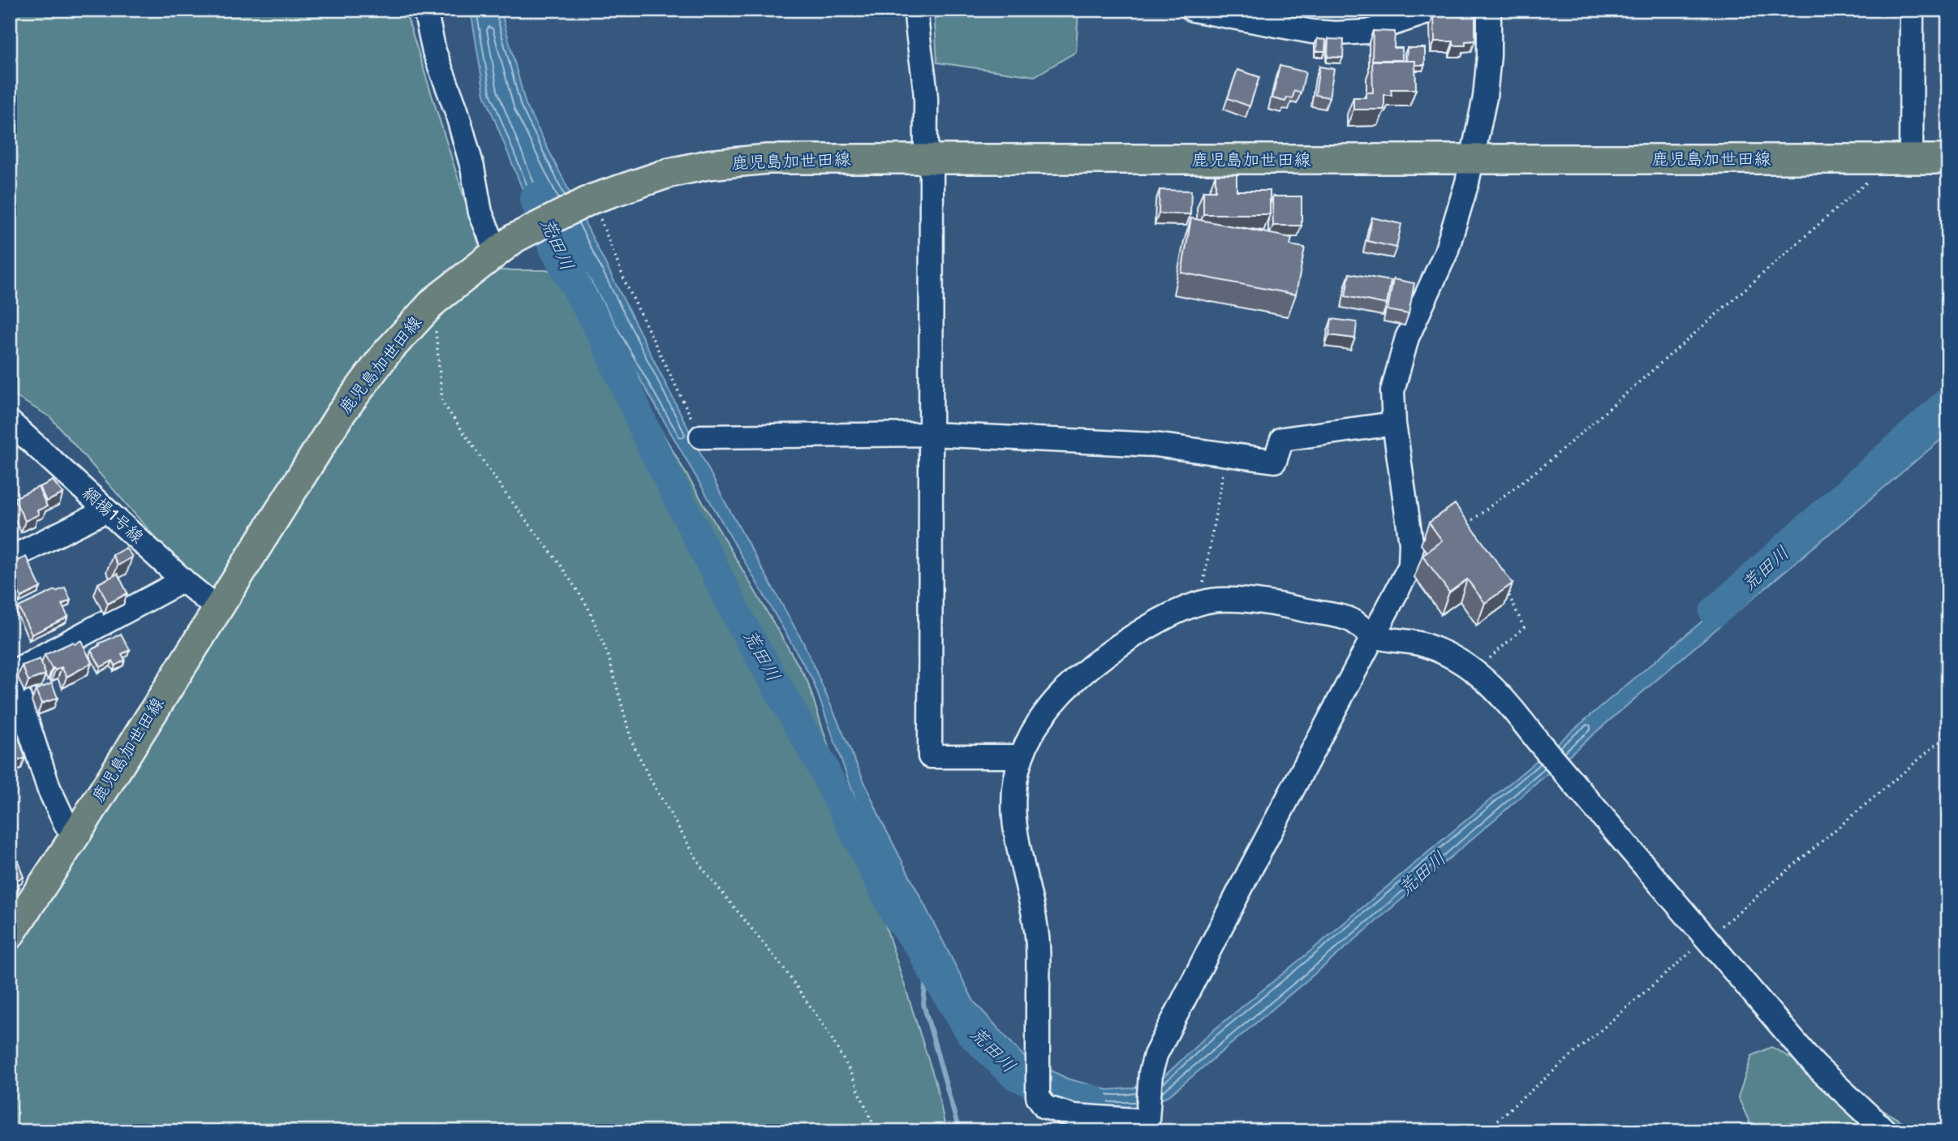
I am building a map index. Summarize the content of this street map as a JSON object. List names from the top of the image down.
{
  "streets": {
    "main road": ["鹿児島加世田線"],
    "street": ["網揚1号線"]
  },
  "crossings": [
    ["鹿児島加世田線", "網揚1号線"]
  ],
  "water": ["荒田川"]
}
